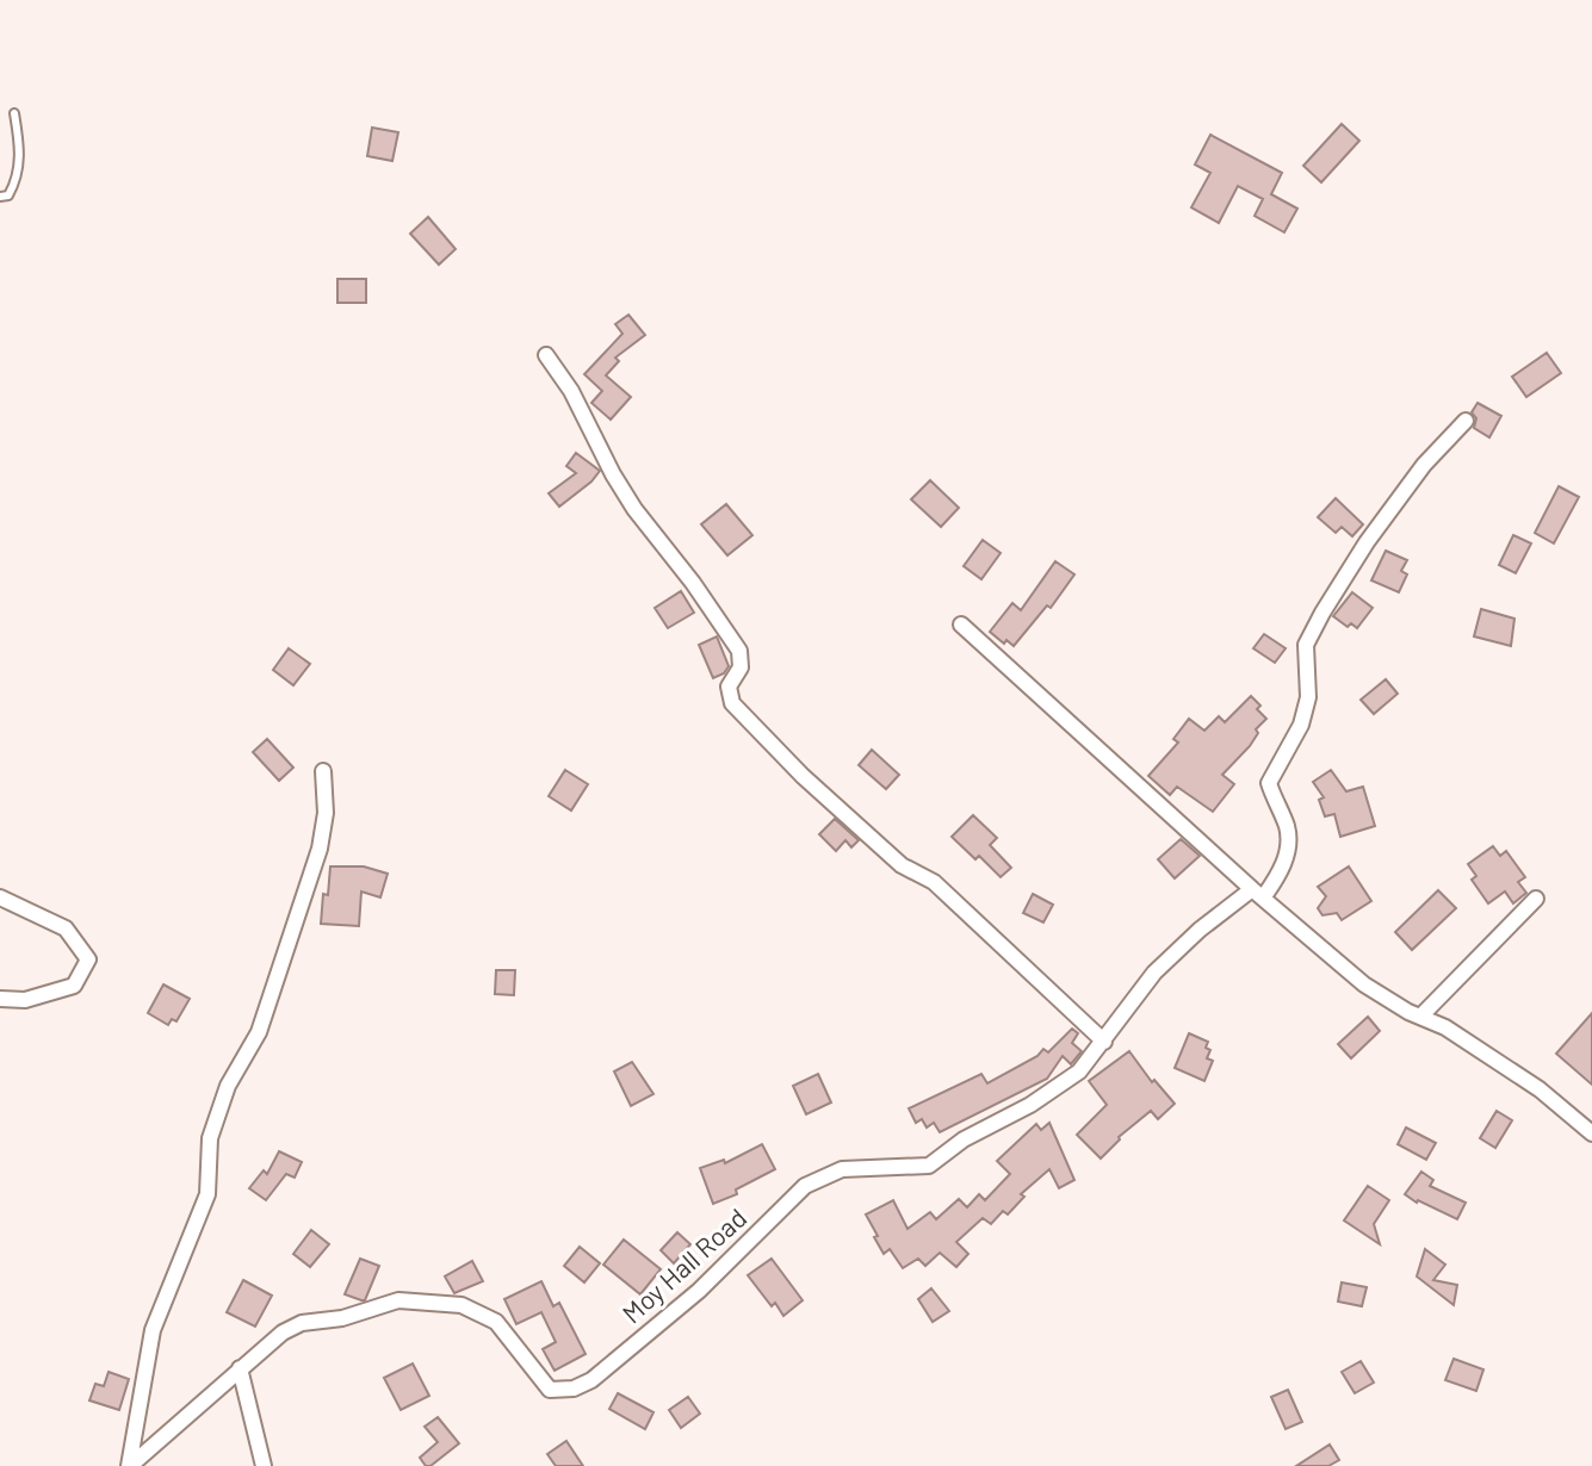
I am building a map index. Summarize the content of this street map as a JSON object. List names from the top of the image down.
{
  "streets": {
    "street": ["Moy Hall Road"]
  }
}
